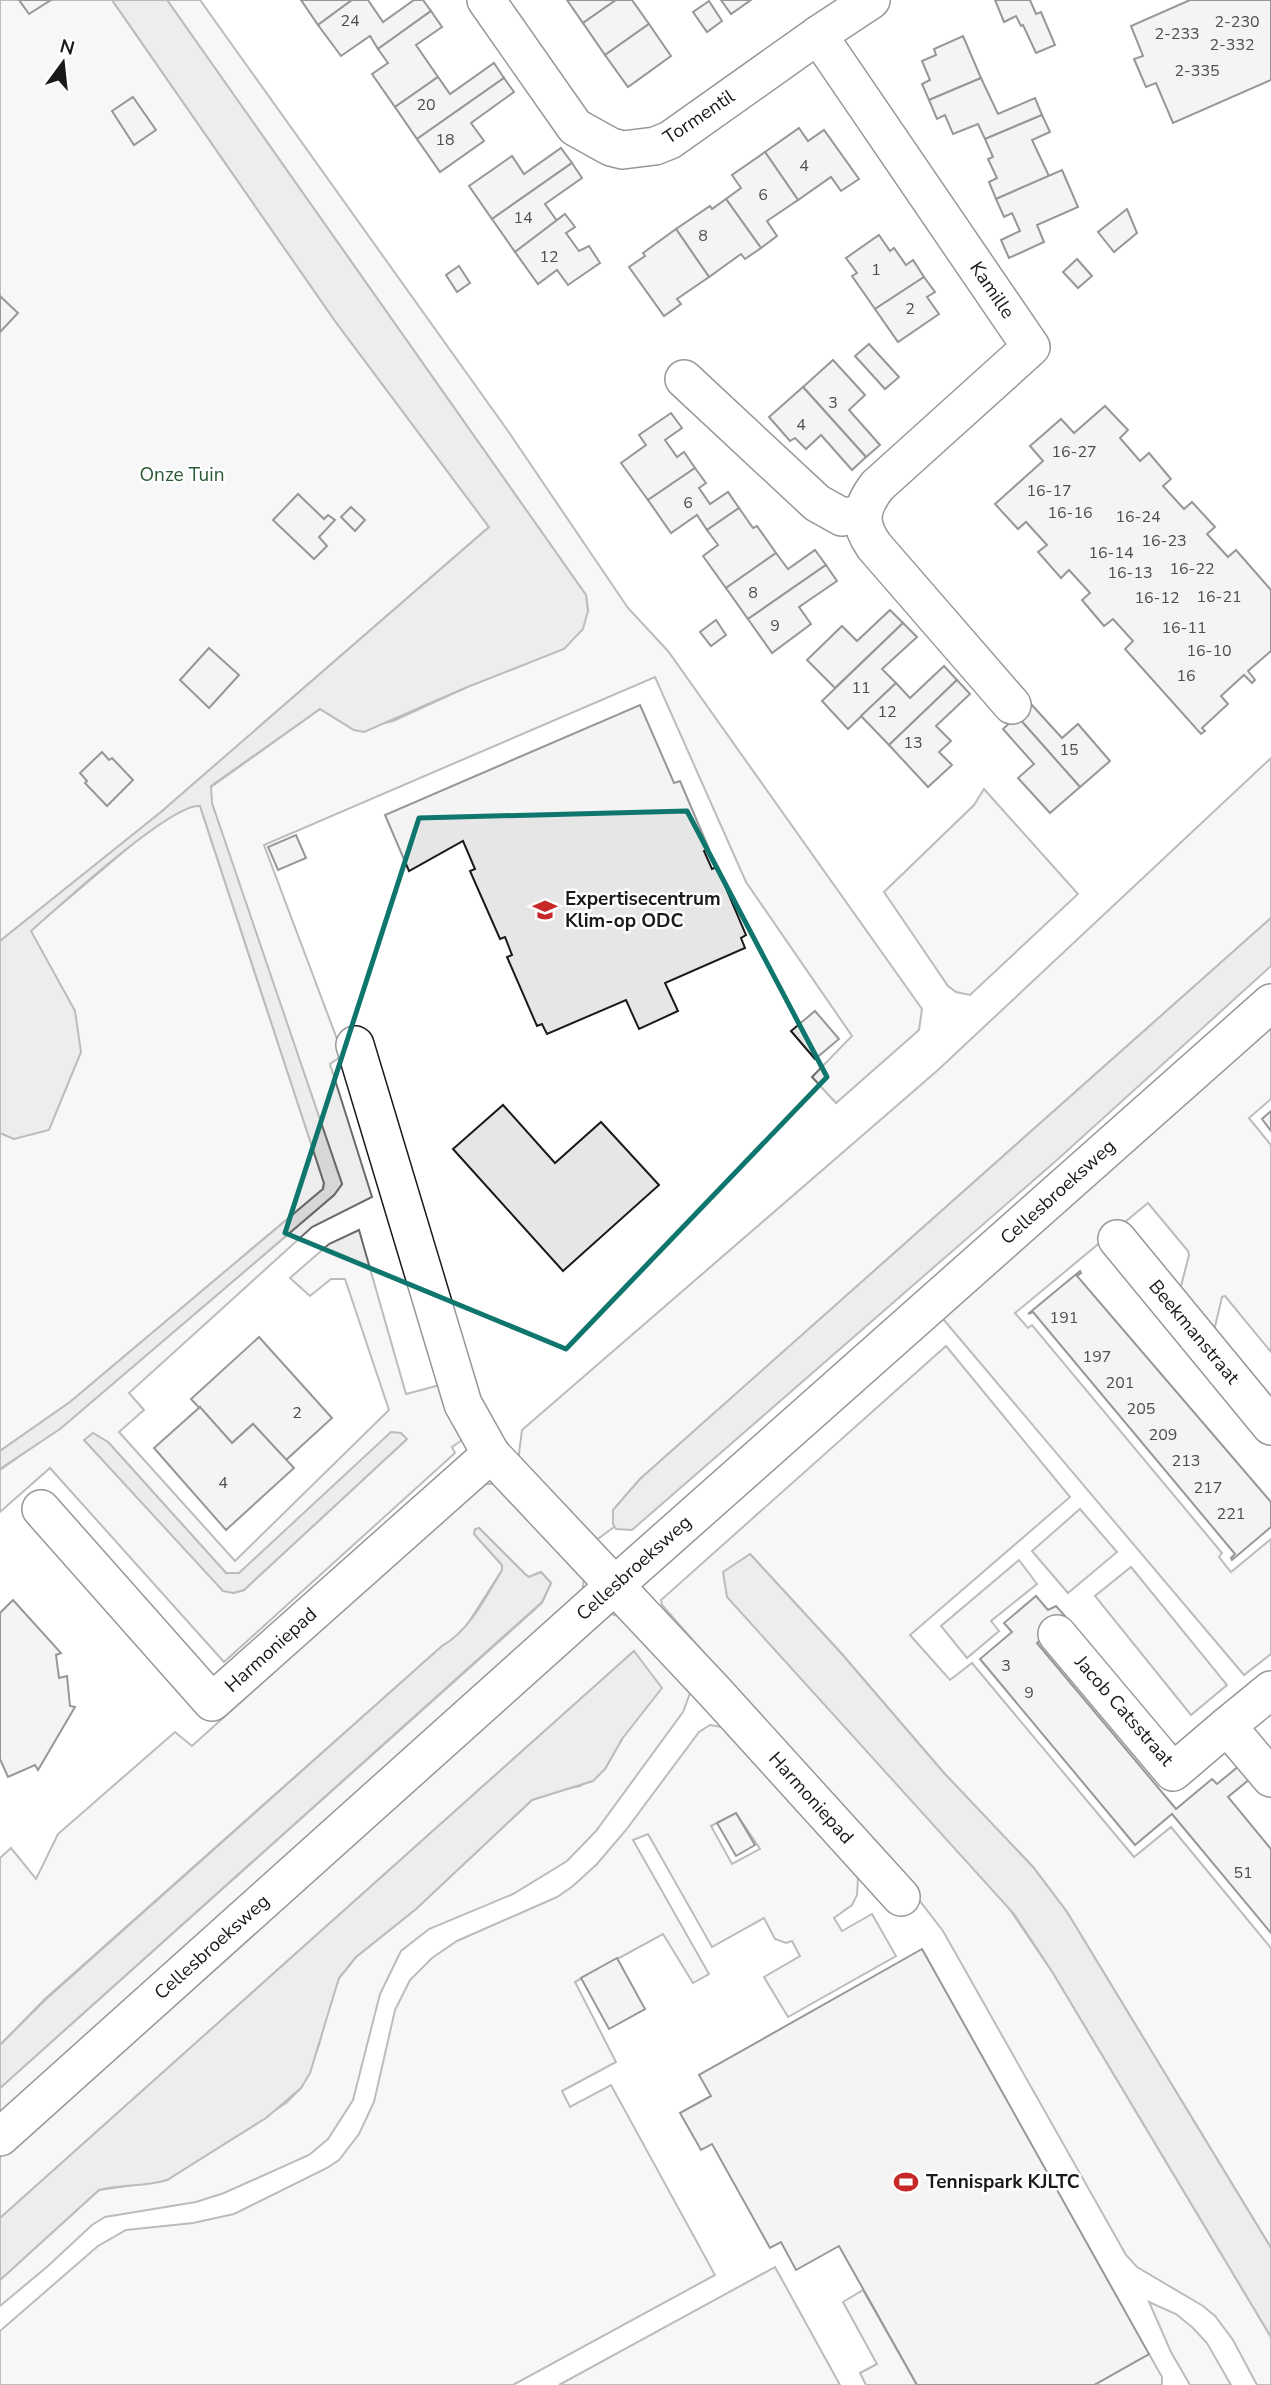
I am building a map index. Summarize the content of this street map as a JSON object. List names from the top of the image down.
{
  "streets": {
    "street": [
      "Tormentil",
      "Kamille",
      "Cellesbroeksweg",
      "Beekmanstraat",
      "Harmoniepad",
      "Jacob Catsstraat"
    ]
  },
  "crossings": [
    ["Tormentil", "Kamille"],
    ["Cellesbroeksweg", "Harmoniepad"]
  ],
  "parks": ["Onze Tuin"],
  "places": {
    "school or university": ["Expertisecentrum Klim-op ODC"],
    "sports": ["Tennispark KJLTC"]
  },
  "house_numbers": [
    "24",
    "2-230",
    "2-233",
    "2-332",
    "2-335",
    "20",
    "18",
    "4",
    "6",
    "14",
    "8",
    "12",
    "1",
    "2",
    "3",
    "4",
    "16-27",
    "16-17",
    "6",
    "16-16",
    "16-24",
    "16-23",
    "16-14",
    "16-22",
    "16-13",
    "8",
    "16-21",
    "16-12",
    "9",
    "16-11",
    "16-10",
    "16",
    "11",
    "12",
    "13",
    "15",
    "191",
    "197",
    "201",
    "205",
    "2",
    "209",
    "213",
    "4",
    "217",
    "221",
    "3",
    "9",
    "51"
  ],
  "north": "top"
}
